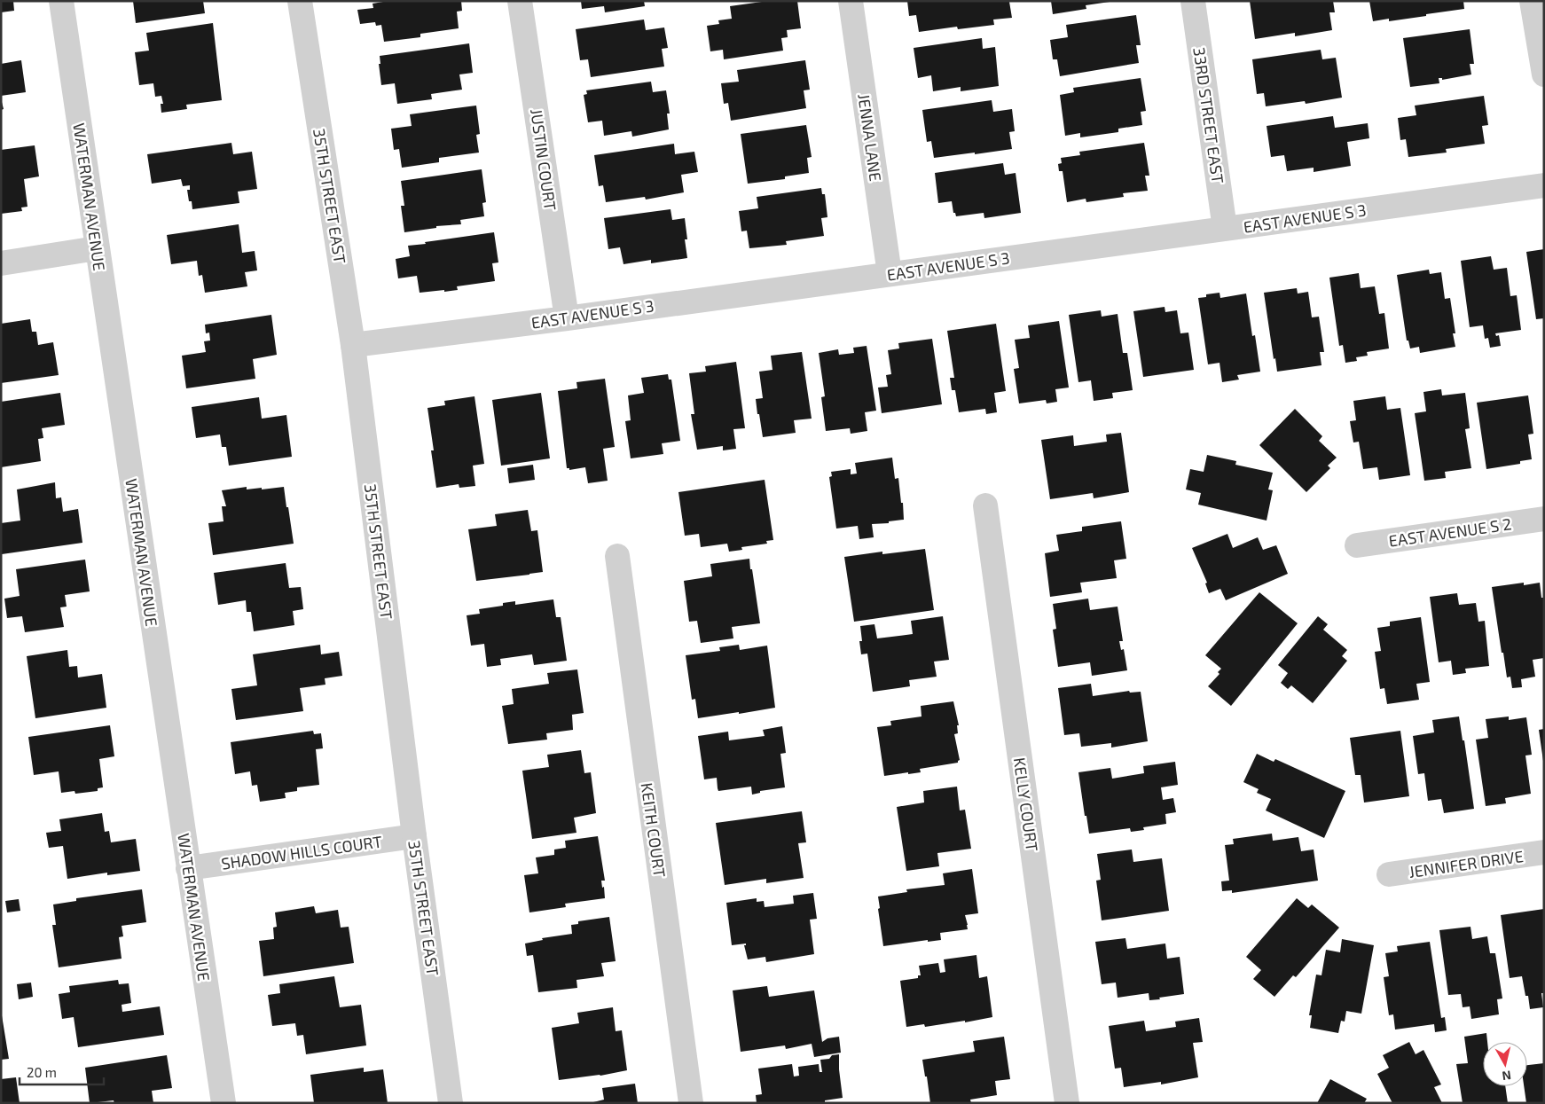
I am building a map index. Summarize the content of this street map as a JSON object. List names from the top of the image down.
{
  "streets": {
    "street": [
      "33RD STREET EAST",
      "JENNA LANE",
      "JUSTIN COURT",
      "35TH STREET EAST",
      "WATERMAN AVENUE",
      "EAST AVENUE S 3",
      "EAST AVENUE S 2",
      "KELLY COURT",
      "KEITH COURT",
      "SHADOW HILLS COURT",
      "JENNIFER DRIVE"
    ]
  },
  "crossings": [
    ["33RD STREET EAST", "EAST AVENUE S 3"],
    ["JENNA LANE", "EAST AVENUE S 3"],
    ["JUSTIN COURT", "EAST AVENUE S 3"],
    ["35TH STREET EAST", "EAST AVENUE S 3"],
    ["35TH STREET EAST", "SHADOW HILLS COURT"],
    ["WATERMAN AVENUE", "SHADOW HILLS COURT"]
  ],
  "scale_bar": "20 m",
  "north": "bottom"
}
